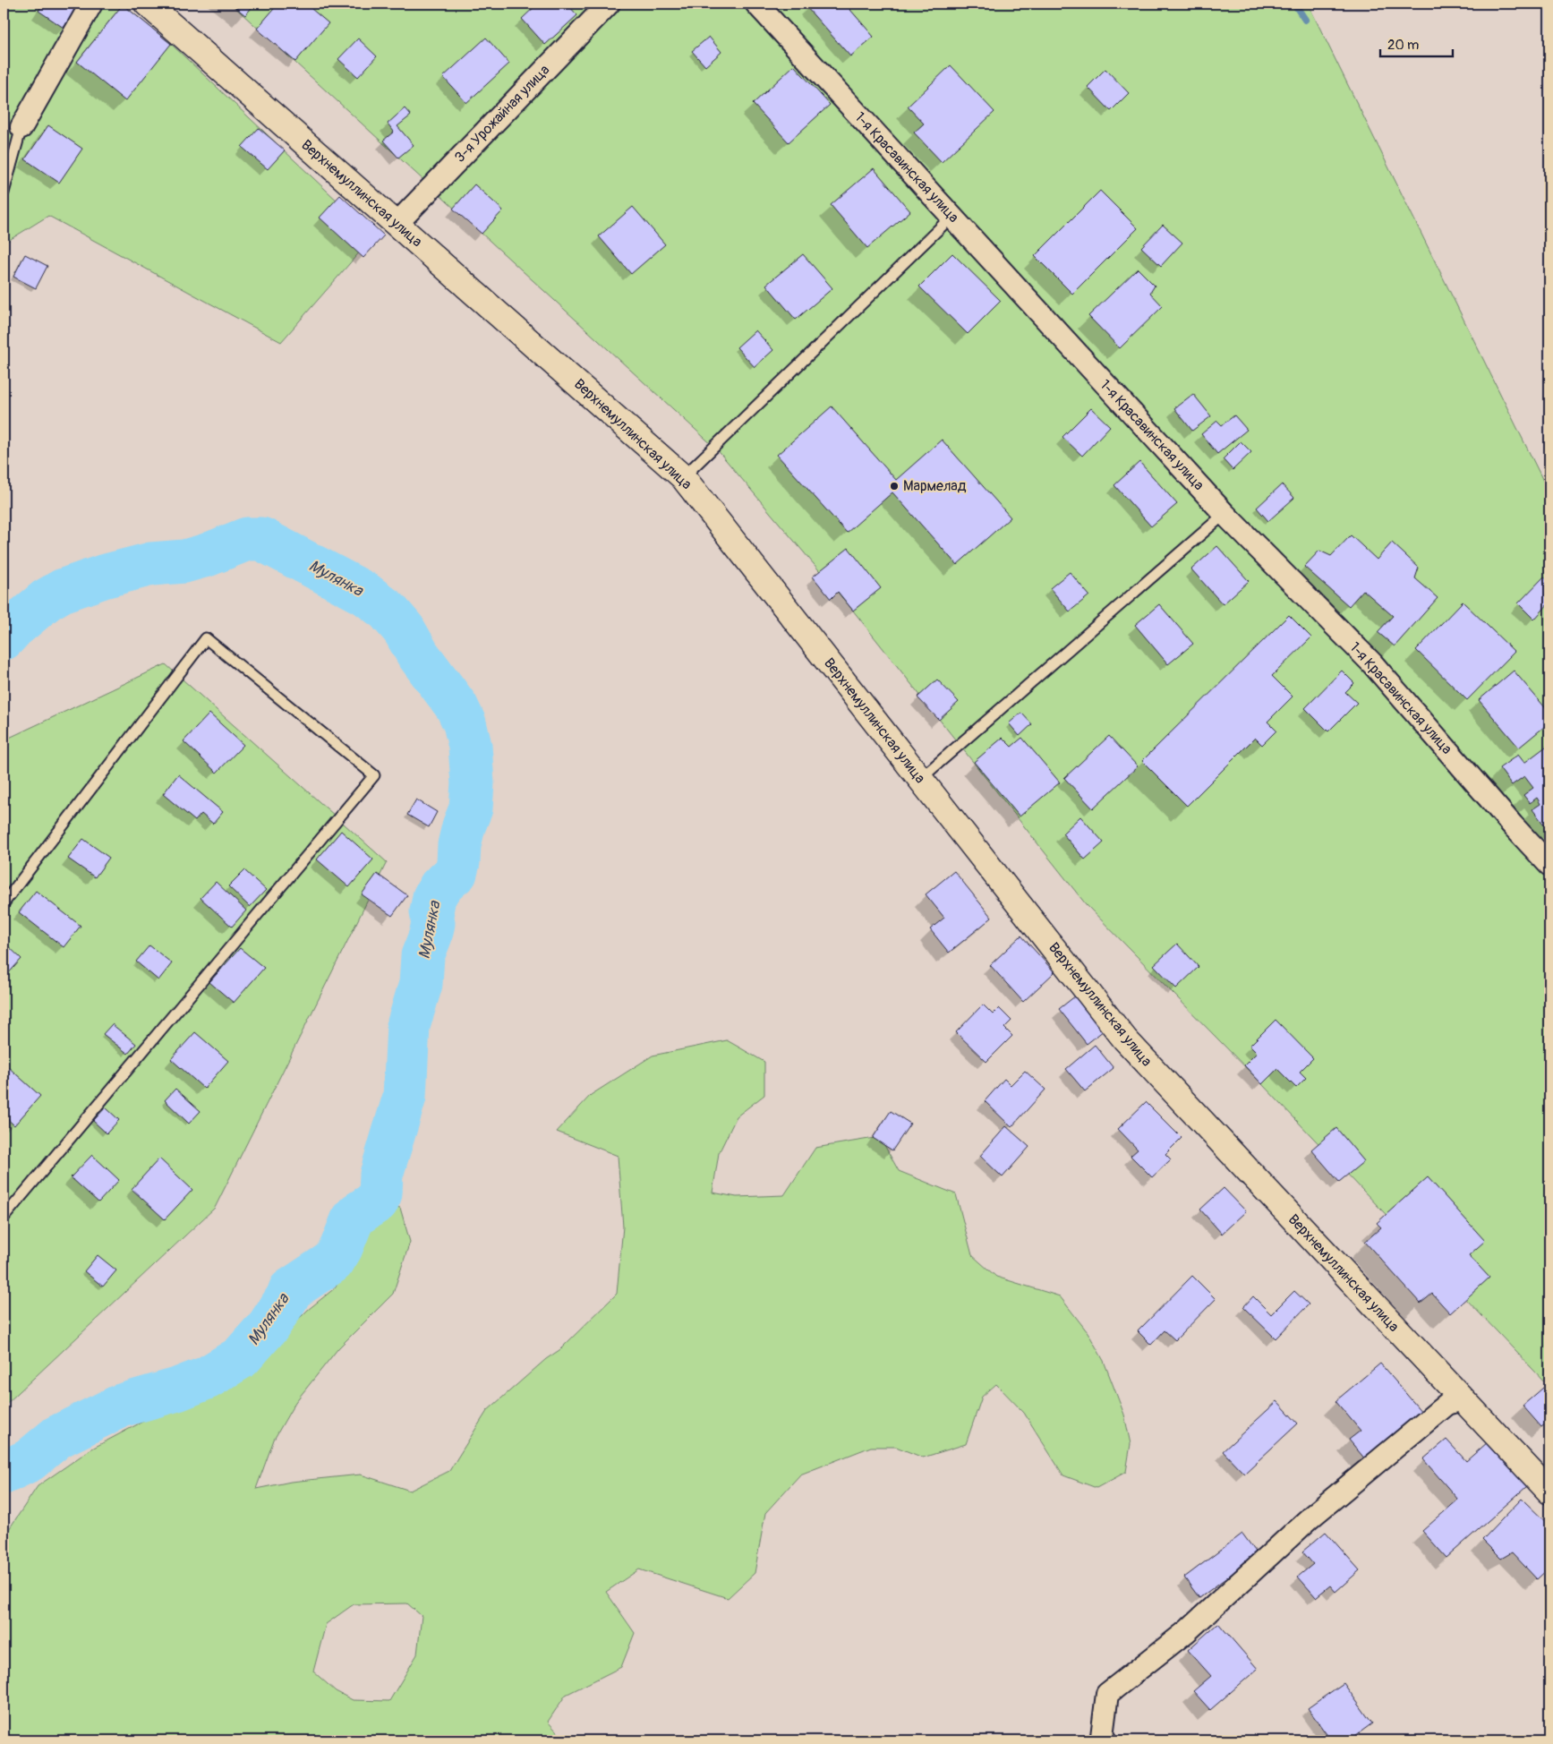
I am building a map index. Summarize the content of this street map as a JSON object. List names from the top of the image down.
{
  "streets": {
    "street": ["3-я Урожайная улица", "1-я Красавинская улица", "Верхнемуллинская улица"]
  },
  "crossings": [
    ["3-я Урожайная улица", "Верхнемуллинская улица"]
  ],
  "water": ["Мулянка"],
  "places": ["Мармелад"],
  "scale_bar": "20 m"
}
